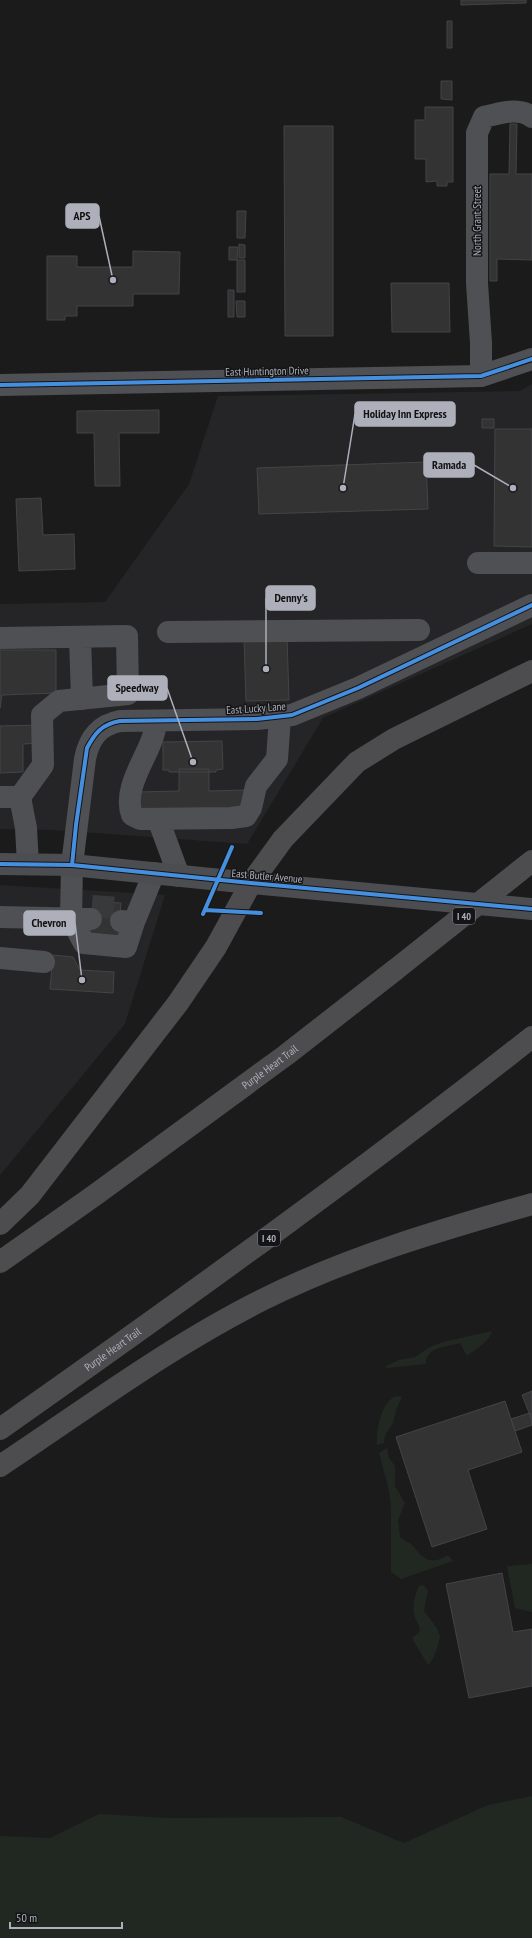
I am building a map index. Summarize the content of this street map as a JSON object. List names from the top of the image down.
{
  "streets": {
    "highway": ["I 40", "Purple Heart Trail"],
    "main road": ["East Butler Avenue"],
    "street": ["North Grant Street", "East Huntington Drive", "East Lucky Lane"]
  },
  "crossings": [
    ["North Grant Street", "East Huntington Drive"],
    ["East Lucky Lane", "East Butler Avenue"]
  ],
  "places": [
    "APS",
    "Holiday Inn Express",
    "Ramada",
    "Denny's",
    "Speedway",
    "Chevron"
  ],
  "scale_bar": "50 m"
}
